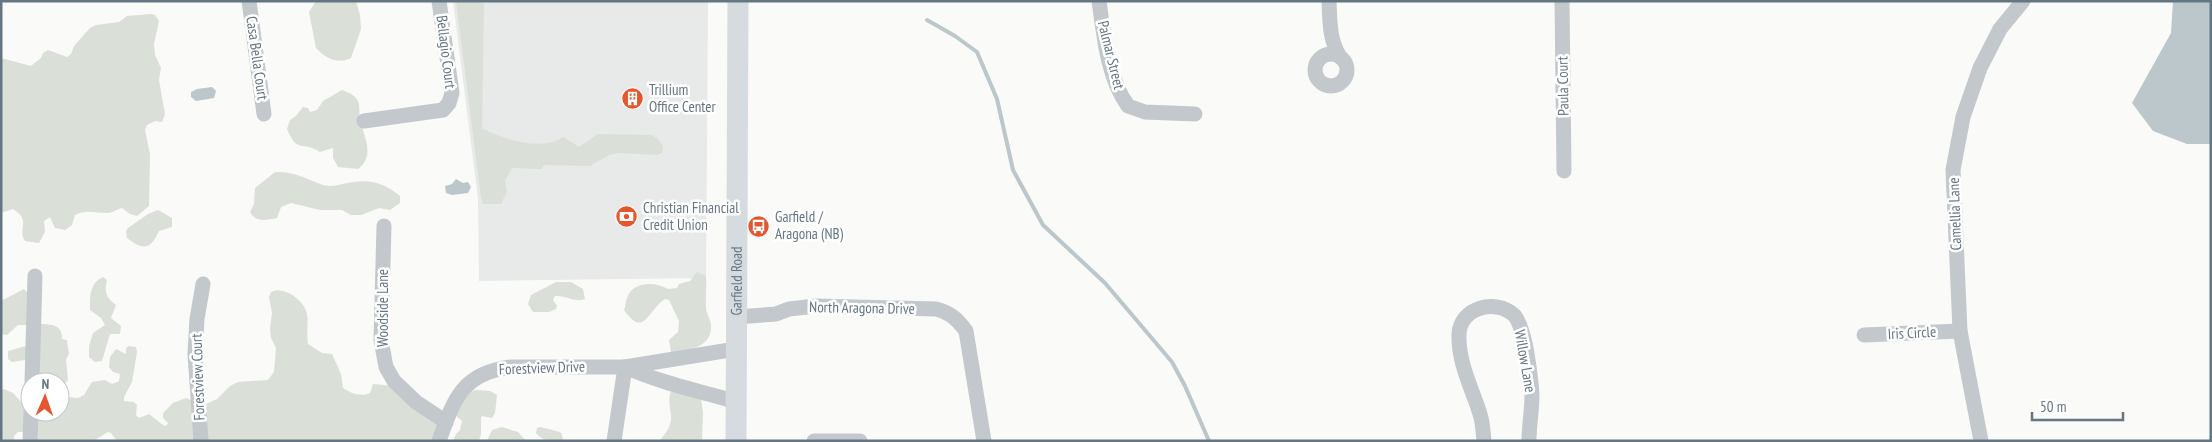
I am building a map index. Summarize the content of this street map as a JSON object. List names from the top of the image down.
{
  "streets": {
    "main road": ["Garfield Road"],
    "street": [
      "Bellagio Court",
      "Palmar Street",
      "Casa Bella Court",
      "Paula Court",
      "Camellia Lane",
      "Woodside Lane",
      "North Aragona Drive",
      "Iris Circle",
      "Willow Lane",
      "Forestview Drive",
      "Forestview Court"
    ]
  },
  "crossings": [
    ["Camellia Lane", "Iris Circle"],
    ["Garfield Road", "North Aragona Drive"],
    ["Garfield Road", "Forestview Drive"],
    ["Woodside Lane", "Forestview Drive"]
  ],
  "places": {
    "building": ["Trillium Office Center"],
    "bank": ["Christian Financial Credit Union"],
    "bus stop": ["Garfield / Aragona (NB)"]
  },
  "scale_bar": "50 m",
  "north": "top"
}
